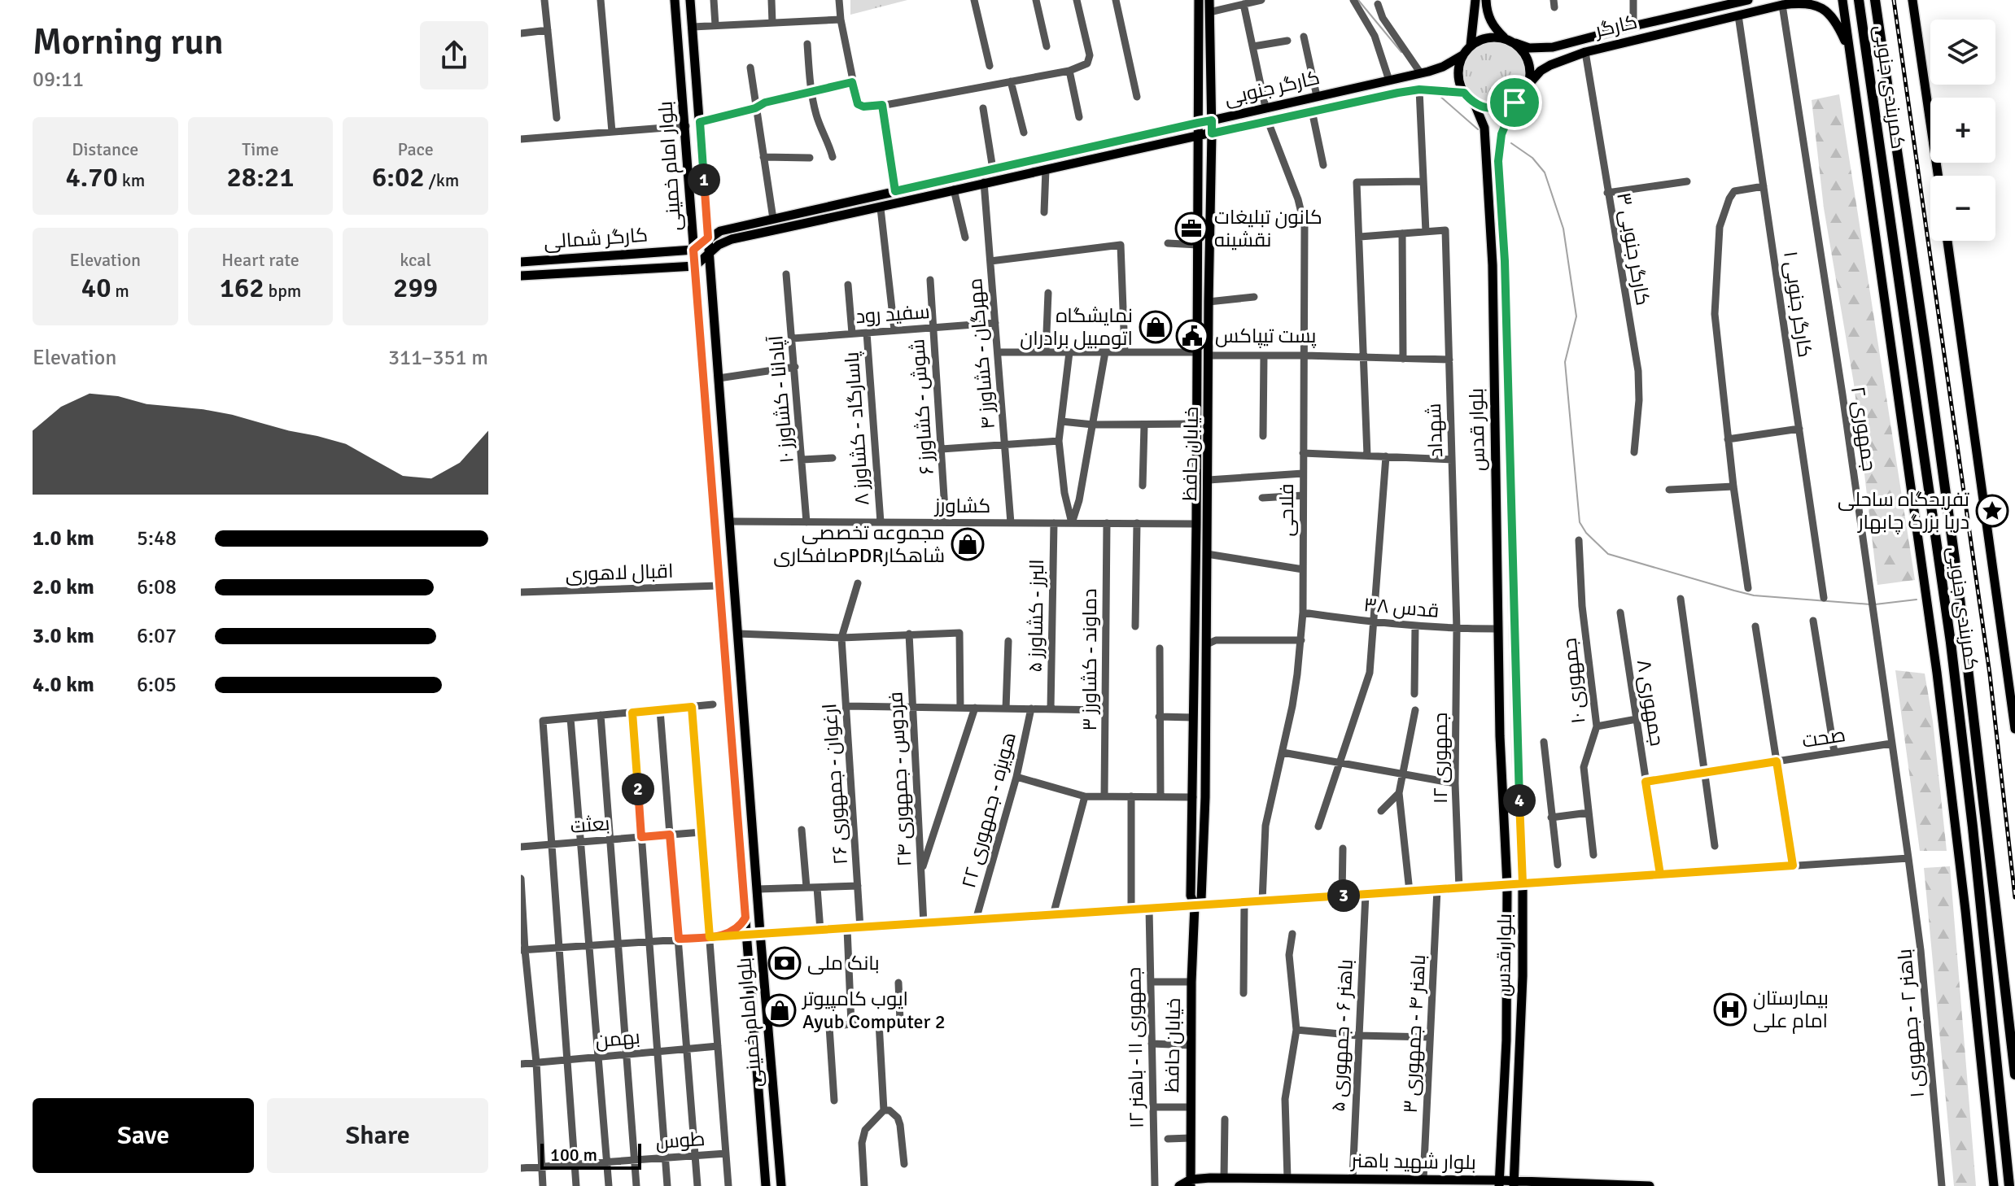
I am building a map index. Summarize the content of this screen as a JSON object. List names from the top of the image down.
{
  "streets": {
    "highway": ["کمربندی جنوبی"],
    "main road": [
      "کارگر",
      "کارگر جنوبی",
      "بلوار امام خمینی",
      "کارگر شمالی",
      "بلوار قدس",
      "خیابان حافظ",
      "بلوار شهید باهنر"
    ],
    "street": [
      "کارگر جنوبی ۳",
      "کارگر جنوبی ۱",
      "سفید رود",
      "مهرگان - کشاورز ۴",
      "آپادانا - کشاورز ۱۰",
      "شوش - کشاورز ۶",
      "پاسارگاد - کشاورز ۸",
      "جمهوری ۲",
      "شهداد",
      "کشاورز",
      "فلاحی",
      "اقبال لاهوری",
      "قدس ۳۸",
      "البرز - کشاورز ۵",
      "دماوند - کشاورز ۳",
      "جمهوری ۱۰",
      "جمهوری ۸",
      "صحت",
      "جمهوری ۱۲",
      "فردوس - جمهوری ۲۴",
      "ارغوان - جمهوری ۲۶",
      "هویزه - جمهوری ۲۲",
      "بعثت",
      "باهنر ۲ - جمهوری ۱",
      "باهنر ۴ - جمهوری ۳",
      "باهنر ۶ - جمهوری ۵",
      "بهمن",
      "جمهوری ۱۱ - باهنر ۱۲",
      "طوس"
    ]
  },
  "crossings": [
    ["کارگر", "کارگر جنوبی"],
    ["کارگر", "کارگر جنوبی ۳"],
    ["کارگر", "کارگر جنوبی ۱"],
    ["کارگر", "جمهوری ۲"],
    ["کارگر", "بلوار قدس"],
    ["کارگر جنوبی", "بلوار امام خمینی"],
    ["کارگر جنوبی", "مهرگان - کشاورز ۴"],
    ["کارگر جنوبی", "بلوار قدس"],
    ["کارگر جنوبی", "خیابان حافظ"],
    ["کارگر جنوبی", "فلاحی"],
    ["بلوار امام خمینی", "کارگر شمالی"],
    ["بلوار امام خمینی", "کشاورز"],
    ["بلوار امام خمینی", "اقبال لاهوری"],
    ["سفید رود", "مهرگان - کشاورز ۴"],
    ["سفید رود", "آپادانا - کشاورز ۱۰"],
    ["سفید رود", "شوش - کشاورز ۶"],
    ["سفید رود", "پاسارگاد - کشاورز ۸"],
    ["مهرگان - کشاورز ۴", "کشاورز"],
    ["آپادانا - کشاورز ۱۰", "کشاورز"],
    ["شوش - کشاورز ۶", "کشاورز"],
    ["پاسارگاد - کشاورز ۸", "کشاورز"],
    ["جمهوری ۲", "صحت"],
    ["جمهوری ۲", "باهنر ۲ - جمهوری ۱"],
    ["بلوار قدس", "قدس ۳۸"],
    ["بلوار قدس", "بلوار شهید باهنر"],
    ["شهداد", "قدس ۳۸"],
    ["شهداد", "جمهوری ۱۲"],
    ["خیابان حافظ", "کشاورز"],
    ["خیابان حافظ", "بلوار شهید باهنر"],
    ["کشاورز", "البرز - کشاورز ۵"],
    ["کشاورز", "دماوند - کشاورز ۳"],
    ["فلاحی", "قدس ۳۸"],
    ["قدس ۳۸", "جمهوری ۱۲"],
    ["جمهوری ۸", "صحت"],
    ["باهنر ۴ - جمهوری ۳", "بلوار شهید باهنر"],
    ["باهنر ۶ - جمهوری ۵", "بلوار شهید باهنر"]
  ],
  "places": {
    "office": ["کانون تبلیغات نقشینه"],
    "shop": ["نمایشگاه اتومبیل برادران", "مجموعه تخصصی صافکاریPDRشاهکار", "ایوب کامپیوتر Ayub Computer 2"],
    "public building": ["پست تیپاکس"],
    "place": ["تفریحگاه ساحلی دریا بزرگ چابهار"],
    "bank": ["بانک ملی"],
    "hospital": ["بیمارستان امام علی"]
  },
  "scale_bar": "100 m",
  "page": {
    "heading": ["Morning run", "09:11"],
    "map_buttons": ["+", "−"],
    "stats": [
      ["Distance", "4.70 km"],
      ["Time", "28:21"],
      ["Pace", "6:02 /km"],
      ["Elevation", "40 m"],
      ["Heart rate", "162 bpm"],
      ["kcal", "299"]
    ],
    "pins": [
      "1",
      "2",
      "4",
      "3"
    ],
    "chart": ["Elevation", "311–351 m"],
    "list": [
      {
        "name": "1.0 km",
        "note": "5:48"
      },
      {
        "name": "2.0 km",
        "note": "6:08"
      },
      {
        "name": "3.0 km",
        "note": "6:07"
      },
      {
        "name": "4.0 km",
        "note": "6:05"
      }
    ],
    "buttons": ["Save", "Share"],
    "scale": "100 m"
  }
}
